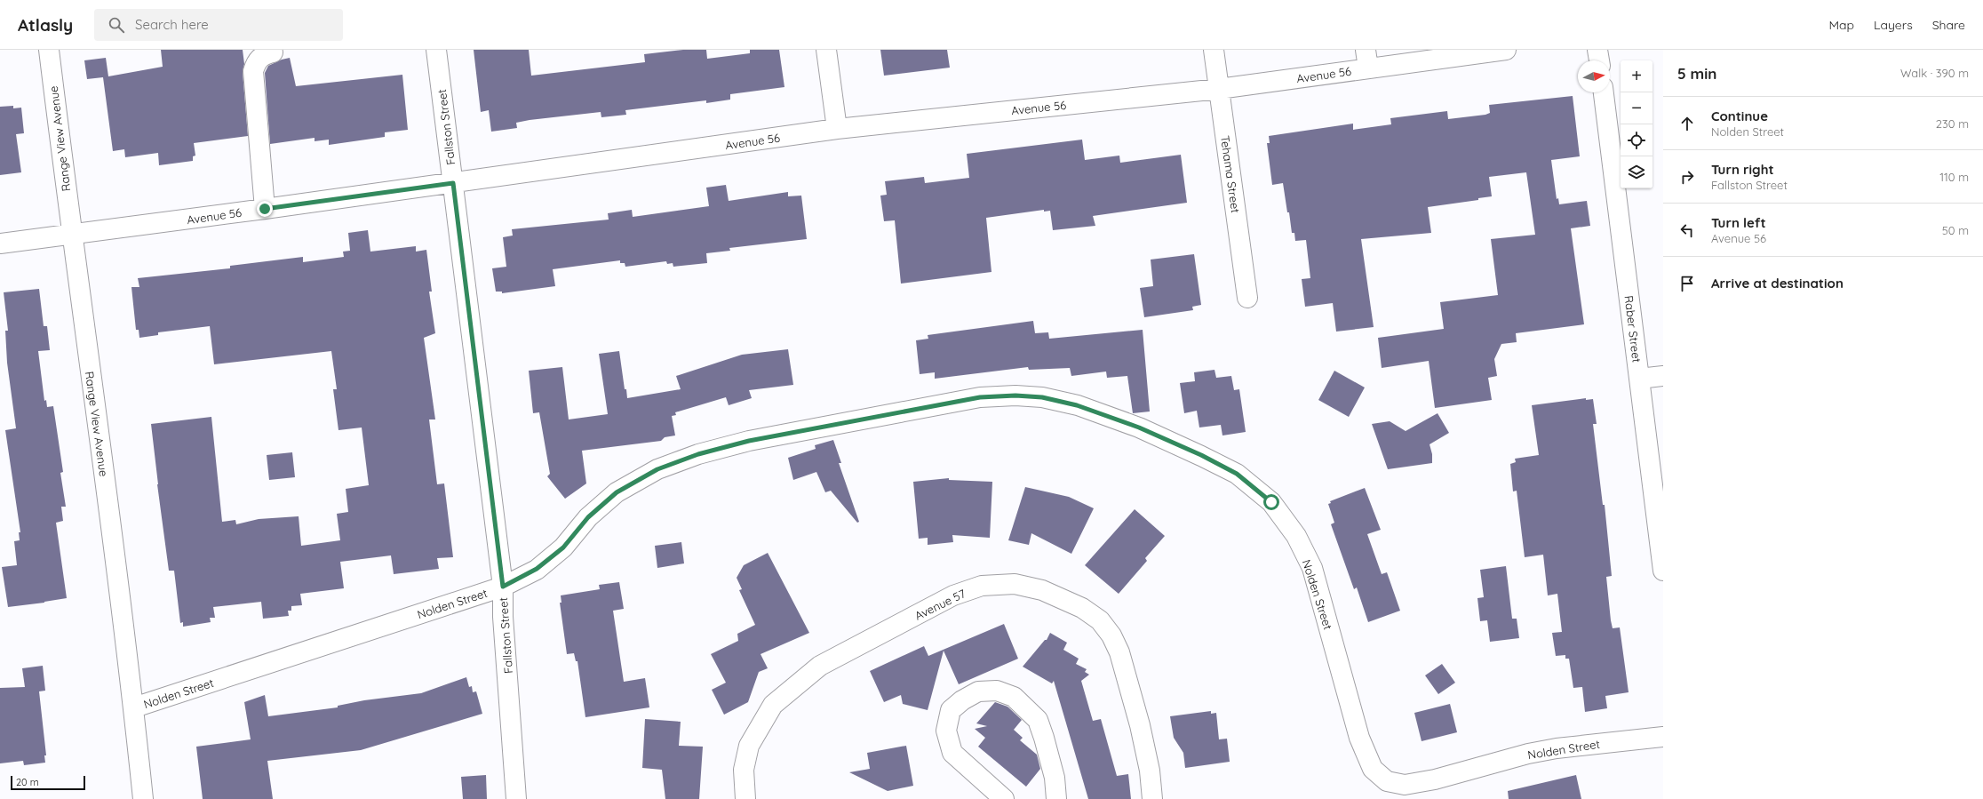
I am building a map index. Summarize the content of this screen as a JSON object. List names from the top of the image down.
{
  "streets": {
    "street": [
      "Avenue 56",
      "Fallston Street",
      "Range View Avenue",
      "Tehama Street",
      "Raber Street",
      "Nolden Street",
      "Avenue 57"
    ]
  },
  "crossings": [
    ["Avenue 56", "Fallston Street"],
    ["Avenue 56", "Range View Avenue"],
    ["Avenue 56", "Tehama Street"],
    ["Fallston Street", "Nolden Street"],
    ["Range View Avenue", "Nolden Street"]
  ],
  "scale_bar": "20 m",
  "north": "right",
  "page": {
    "header": "Atlasly",
    "search": "Search here",
    "nav": ["Map", "Layers", "Share"],
    "heading": ["5 min", "Walk · 390 m"],
    "map_buttons": ["+", "−"],
    "list": [
      ["Continue", "Nolden Street", "230 m"],
      ["Turn right", "Fallston Street", "110 m"],
      ["Turn left", "Avenue 56", "50 m"],
      "Arrive at destination"
    ],
    "scale": "20 m"
  }
}
